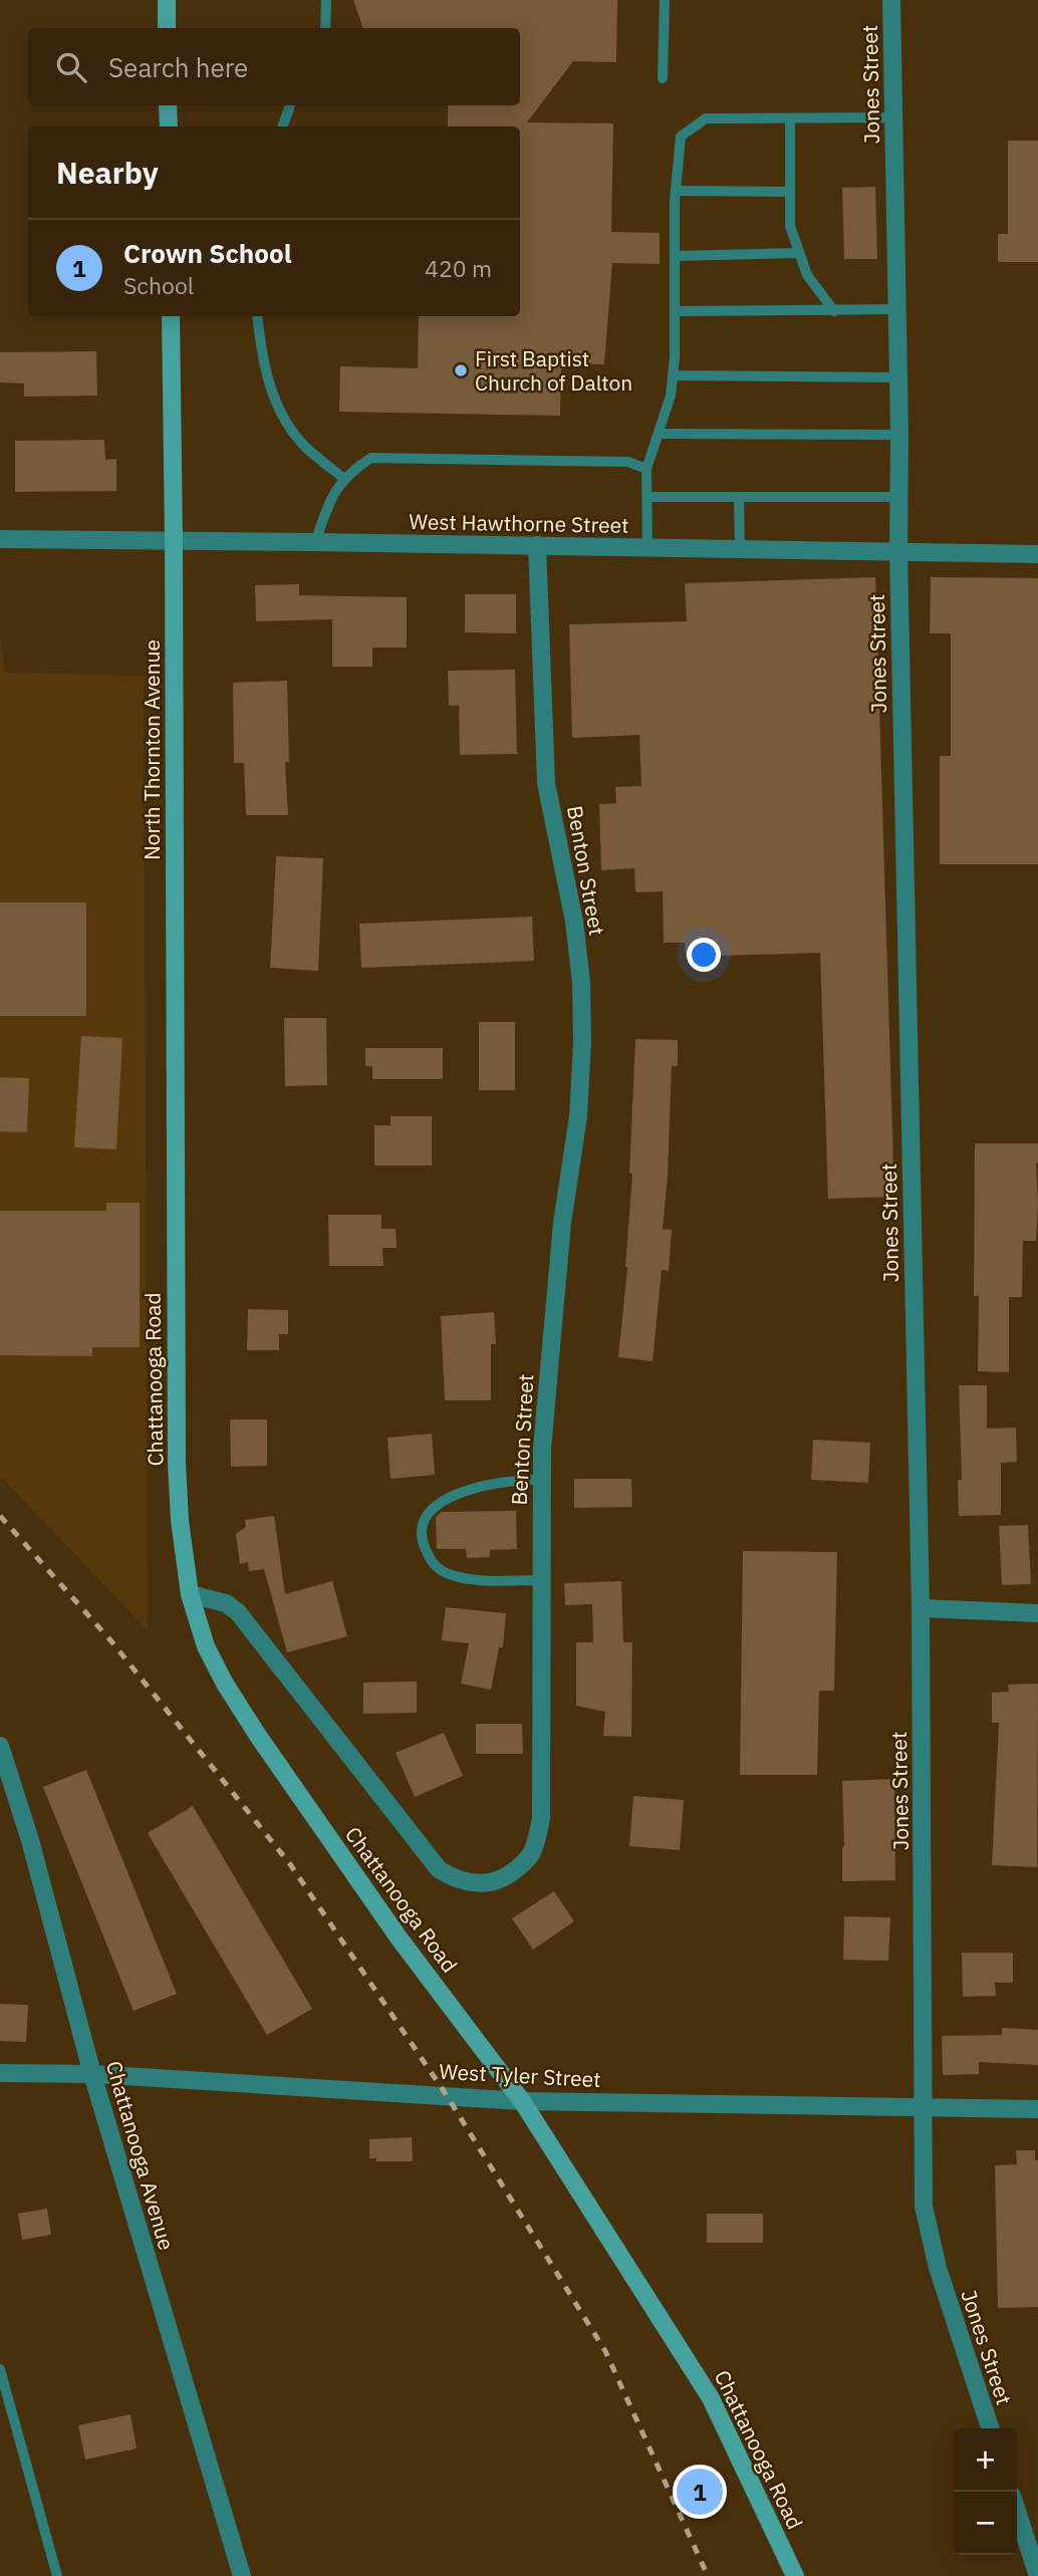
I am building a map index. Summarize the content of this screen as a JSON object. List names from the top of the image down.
{
  "streets": {
    "main road": ["North Thornton Avenue", "Chattanooga Road"],
    "street": [
      "Jones Street",
      "West Hawthorne Street",
      "Benton Street",
      "West Tyler Street",
      "Chattanooga Avenue"
    ]
  },
  "crossings": [
    ["Jones Street", "West Hawthorne Street"],
    ["Jones Street", "West Tyler Street"],
    ["West Hawthorne Street", "North Thornton Avenue"],
    ["West Hawthorne Street", "Benton Street"],
    ["North Thornton Avenue", "Chattanooga Road"],
    ["Benton Street", "Chattanooga Road"],
    ["Chattanooga Road", "West Tyler Street"],
    ["West Tyler Street", "Chattanooga Avenue"]
  ],
  "places": ["First Baptist Church of Dalton"],
  "page": {
    "search": "Search here",
    "heading": "Nearby",
    "list": [
      {
        "mark": "1",
        "name": "Crown School",
        "note": "School",
        "value": "420 m"
      }
    ],
    "map_buttons": ["+", "−"],
    "pins": "1"
  }
}
